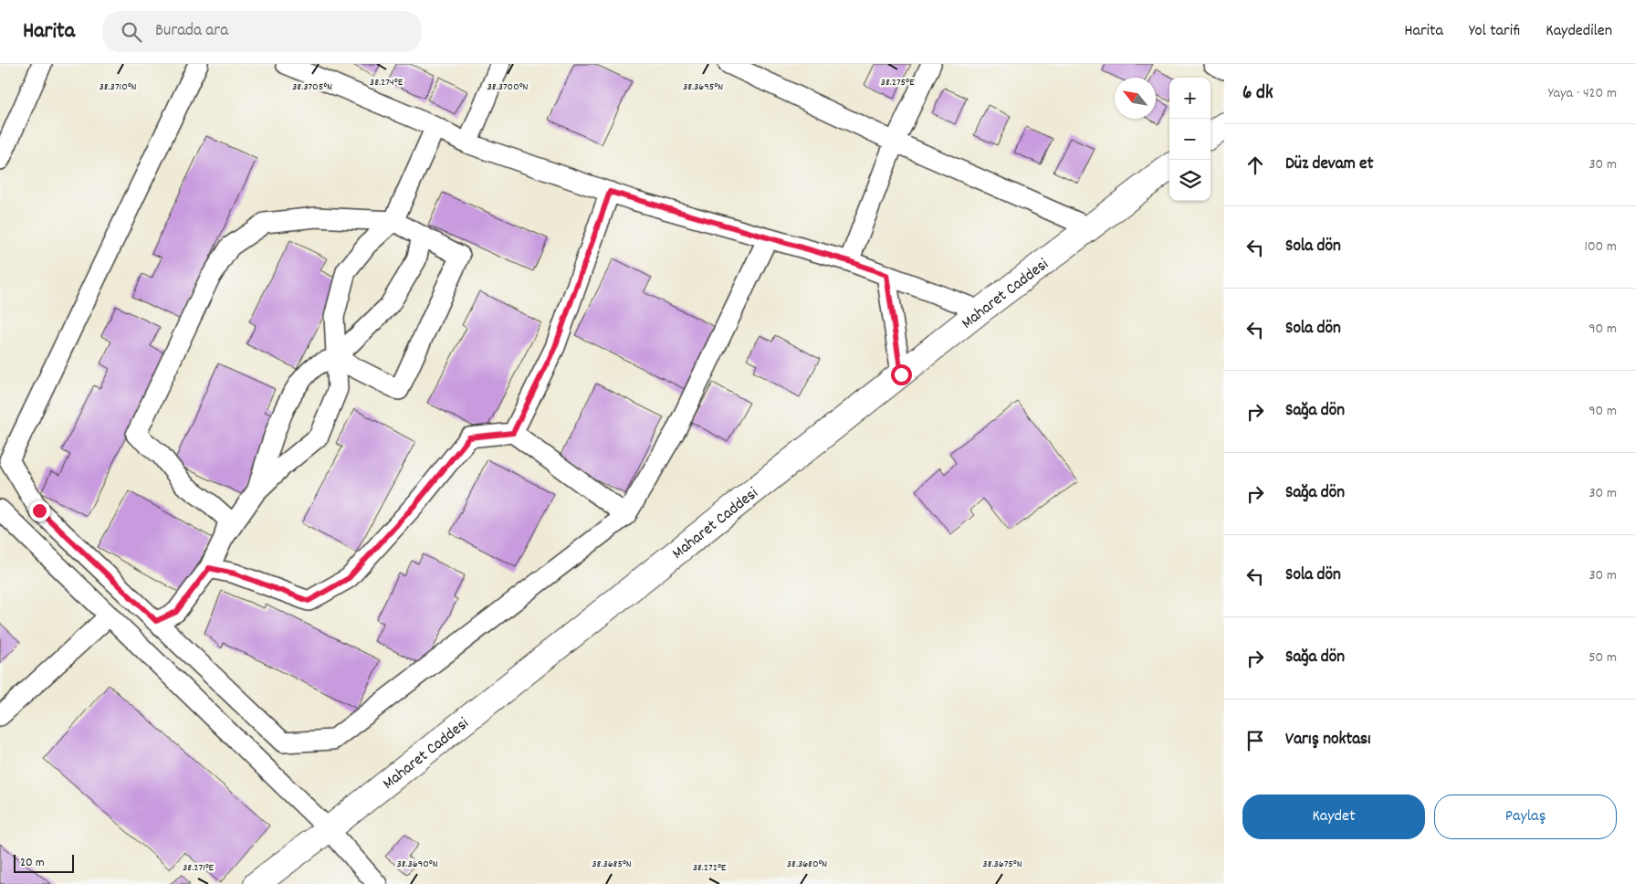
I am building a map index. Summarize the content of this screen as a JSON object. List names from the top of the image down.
{
  "streets": {
    "street": ["Maharet Caddesi"]
  },
  "scale_bar": "20 m",
  "north": "top left",
  "page": {
    "header": "Harita",
    "search": "Burada ara",
    "nav": ["Harita", "Yol tarifi", "Kaydedilen"],
    "heading": ["6 dk", "Yaya · 420 m"],
    "map_buttons": ["+", "−"],
    "list": [
      ["Düz devam et", "30 m"],
      ["Sola dön", "100 m"],
      ["Sola dön", "90 m"],
      ["Sağa dön", "90 m"],
      ["Sağa dön", "30 m"],
      ["Sola dön", "30 m"],
      ["Sağa dön", "50 m"],
      "Varış noktası"
    ],
    "buttons": ["Kaydet", "Paylaş"],
    "scale": "20 m"
  },
  "coordinates": [
    "38.274°E",
    "38.275°E",
    "38.3710°N",
    "38.3705°N",
    "38.3700°N",
    "38.3695°N",
    "38.3690°N",
    "38.3685°N",
    "38.3680°N",
    "38.3675°N",
    "38.271°E",
    "38.272°E"
  ]
}
